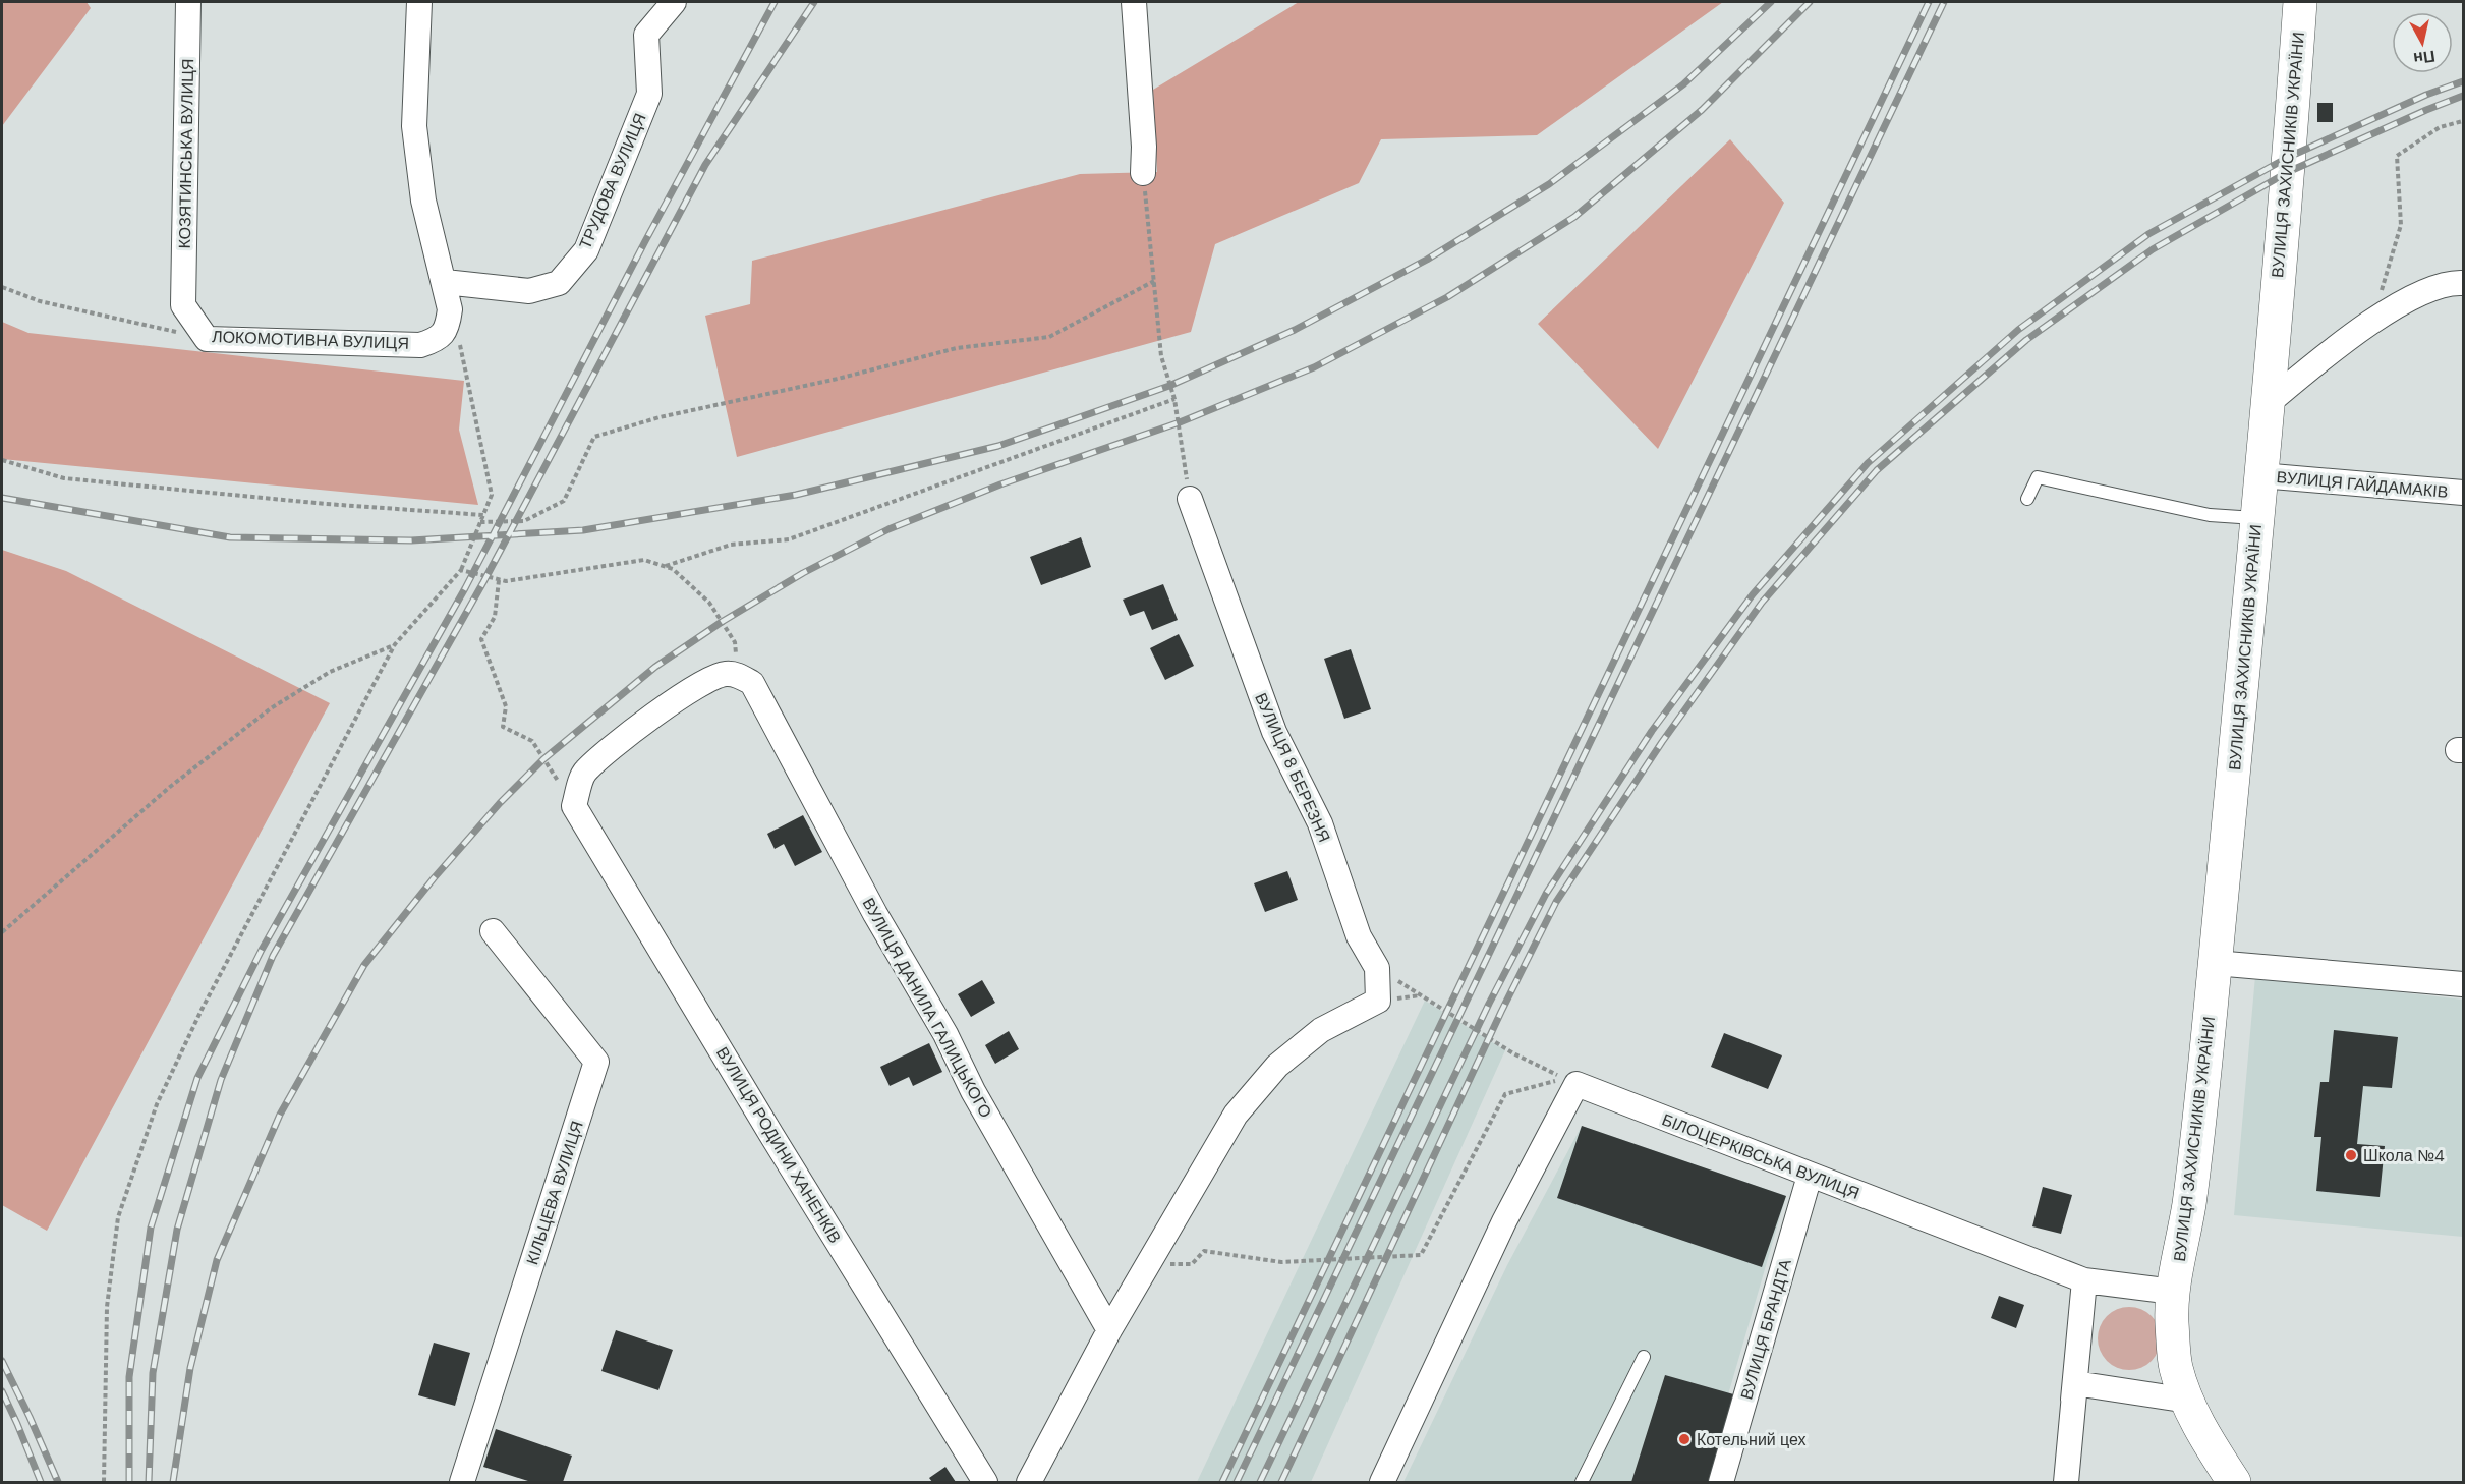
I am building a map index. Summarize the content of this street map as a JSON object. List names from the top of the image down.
{
  "streets": {
    "main road": ["ВУЛИЦЯ ЗАХИСНИКІВ УКРАЇНИ"],
    "street": [
      "КОЗЯТИНСЬКА ВУЛИЦЯ",
      "ТРУДОВА ВУЛИЦЯ",
      "ЛОКОМОТИВНА ВУЛИЦЯ",
      "ВУЛИЦЯ ГАЙДАМАКІВ",
      "ВУЛИЦЯ 8 БЕРЕЗНЯ",
      "ВУЛИЦЯ ДАНИЛА ГАЛИЦЬКОГО",
      "ВУЛИЦЯ РОДИНИ ХАНЕНКІВ",
      "БІЛОЦЕРКІВСЬКА ВУЛИЦЯ",
      "КІЛЬЦЕВА ВУЛИЦЯ",
      "ВУЛИЦЯ БРАНДТА"
    ]
  },
  "crossings": [
    ["КОЗЯТИНСЬКА ВУЛИЦЯ", "ЛОКОМОТИВНА ВУЛИЦЯ"],
    ["ВУЛИЦЯ ЗАХИСНИКІВ УКРАЇНИ", "ВУЛИЦЯ ГАЙДАМАКІВ"],
    ["ВУЛИЦЯ ЗАХИСНИКІВ УКРАЇНИ", "БІЛОЦЕРКІВСЬКА ВУЛИЦЯ"],
    ["БІЛОЦЕРКІВСЬКА ВУЛИЦЯ", "ВУЛИЦЯ БРАНДТА"]
  ],
  "places": ["Школа №4", "Котельний цех"],
  "north": "bottom"
}
